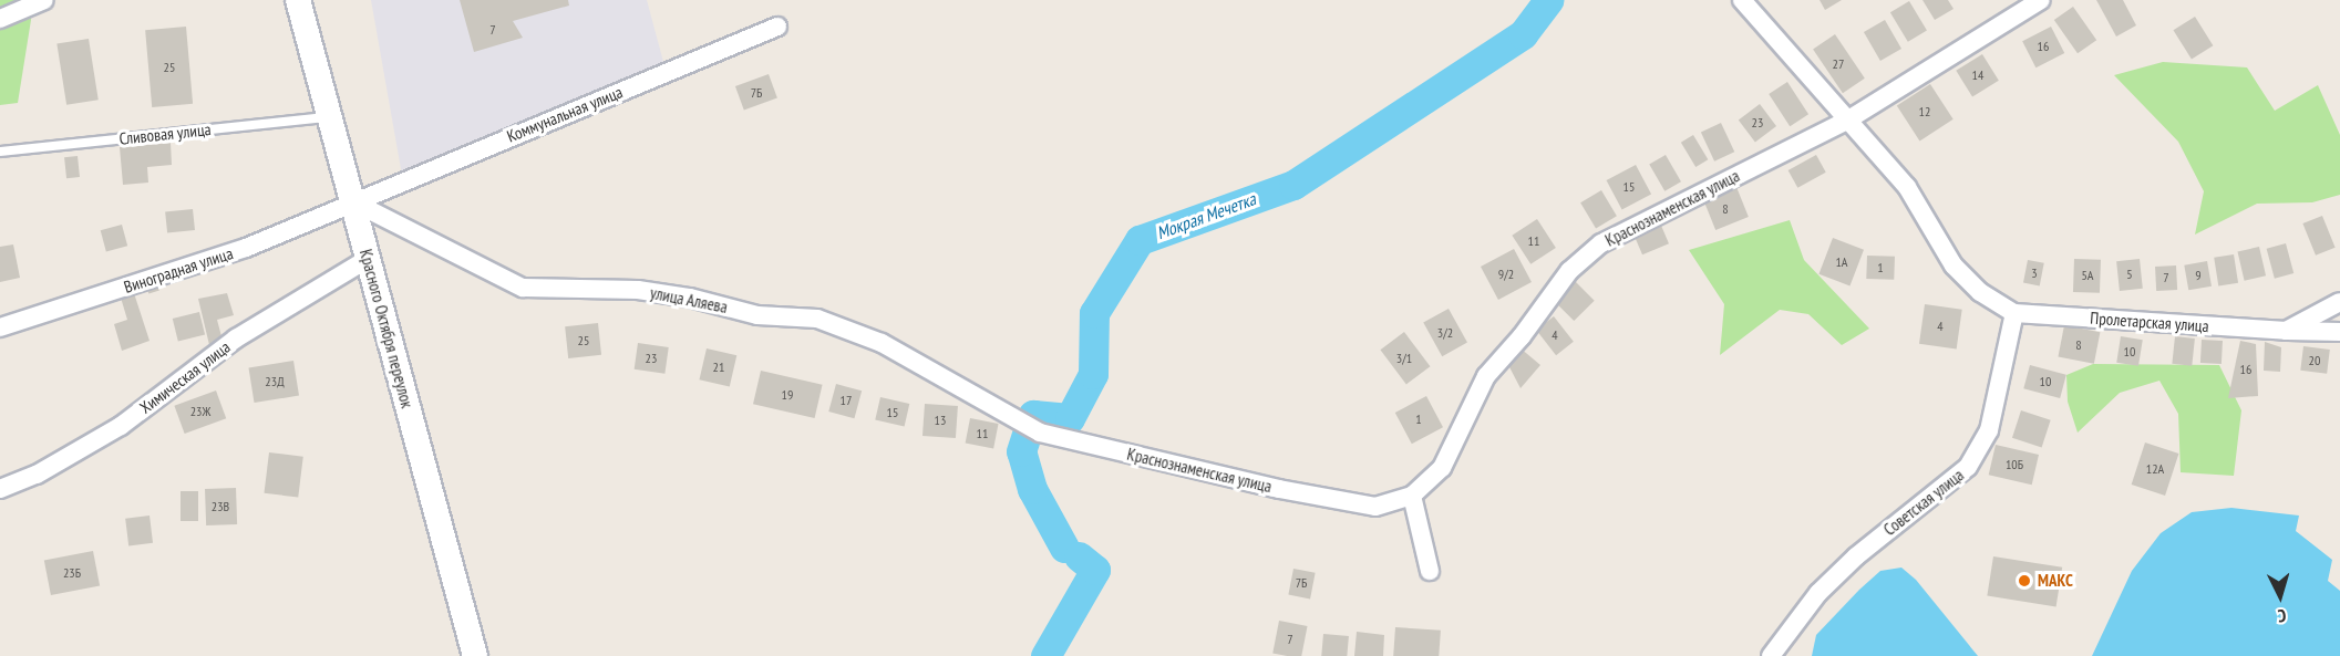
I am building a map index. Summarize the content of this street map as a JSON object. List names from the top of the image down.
{
  "streets": {
    "street": [
      "Коммунальная улица",
      "Краснознаменская улица",
      "Виноградная улица",
      "улица Аляева",
      "Пролетарская улица",
      "Красного Октября переулок",
      "Химическая улица",
      "Советская улица"
    ],
    "lane": ["Сливовая улица"]
  },
  "crossings": [
    ["Коммунальная улица", "Виноградная улица"],
    ["Коммунальная улица", "улица Аляева"],
    ["Коммунальная улица", "Красного Октября переулок"],
    ["Сливовая улица", "Красного Октября переулок"],
    ["Краснознаменская улица", "улица Аляева"],
    ["Виноградная улица", "улица Аляева"],
    ["Виноградная улица", "Красного Октября переулок"],
    ["улица Аляева", "Красного Октября переулок"],
    ["Пролетарская улица", "Советская улица"],
    ["Красного Октября переулок", "Химическая улица"]
  ],
  "water": ["Мокрая Мечетка"],
  "places": ["МАКС"],
  "house_numbers": [
    "7",
    "16",
    "27",
    "25",
    "14",
    "7Б",
    "12",
    "23",
    "15",
    "8",
    "11",
    "1А",
    "1",
    "3",
    "9/2",
    "5",
    "5А",
    "9",
    "7",
    "4",
    "3/2",
    "4",
    "25",
    "8",
    "10",
    "23",
    "3/1",
    "20",
    "21",
    "16",
    "23Д",
    "10",
    "19",
    "17",
    "23Ж",
    "15",
    "1",
    "13",
    "11",
    "10Б",
    "12А",
    "23В",
    "23Б",
    "7Б",
    "7"
  ],
  "north": "bottom"
}
